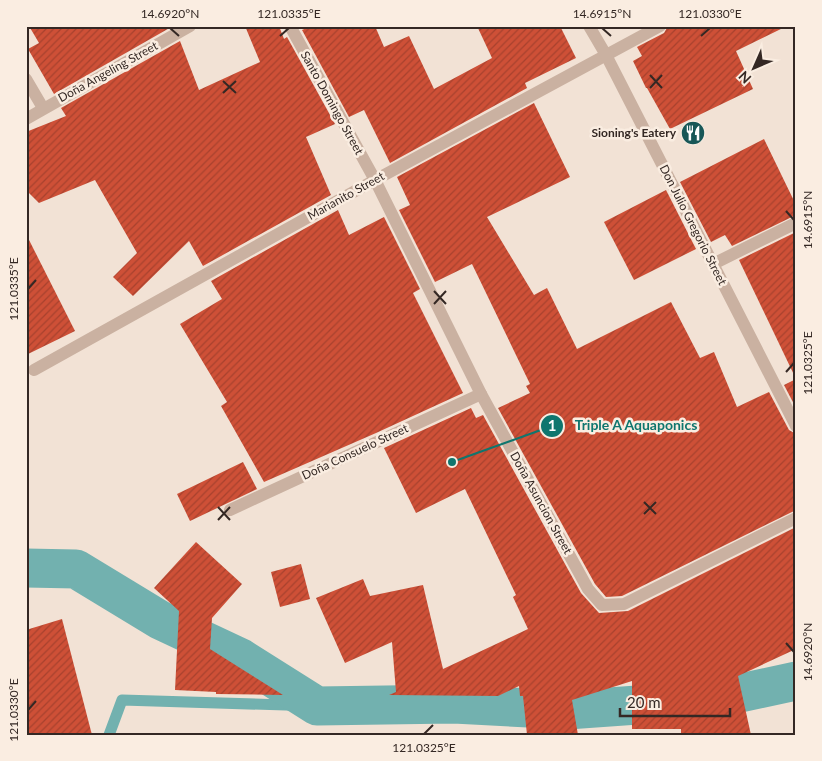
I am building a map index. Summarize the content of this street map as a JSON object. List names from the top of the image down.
{
  "streets": {
    "street": [
      "Doña Angeling Street",
      "Santo Domingo Street",
      "Marianito Street",
      "Don Julio Gregorio Street",
      "Doña Consuelo Street",
      "Doña Asuncion Street"
    ]
  },
  "crossings": [
    ["Santo Domingo Street", "Marianito Street"],
    ["Santo Domingo Street", "Doña Asuncion Street"],
    ["Marianito Street", "Don Julio Gregorio Street"],
    ["Marianito Street", "Doña Asuncion Street"],
    ["Doña Consuelo Street", "Doña Asuncion Street"]
  ],
  "places": {
    "restaurant": ["Sioning's Eatery"],
    "other": ["Triple A Aquaponics"]
  },
  "scale_bar": "20 m",
  "north": "bottom left",
  "coordinates": [
    "14.6920°N",
    "121.0335°E",
    "14.6915°N",
    "121.0330°E",
    "121.0325°E"
  ]
}
